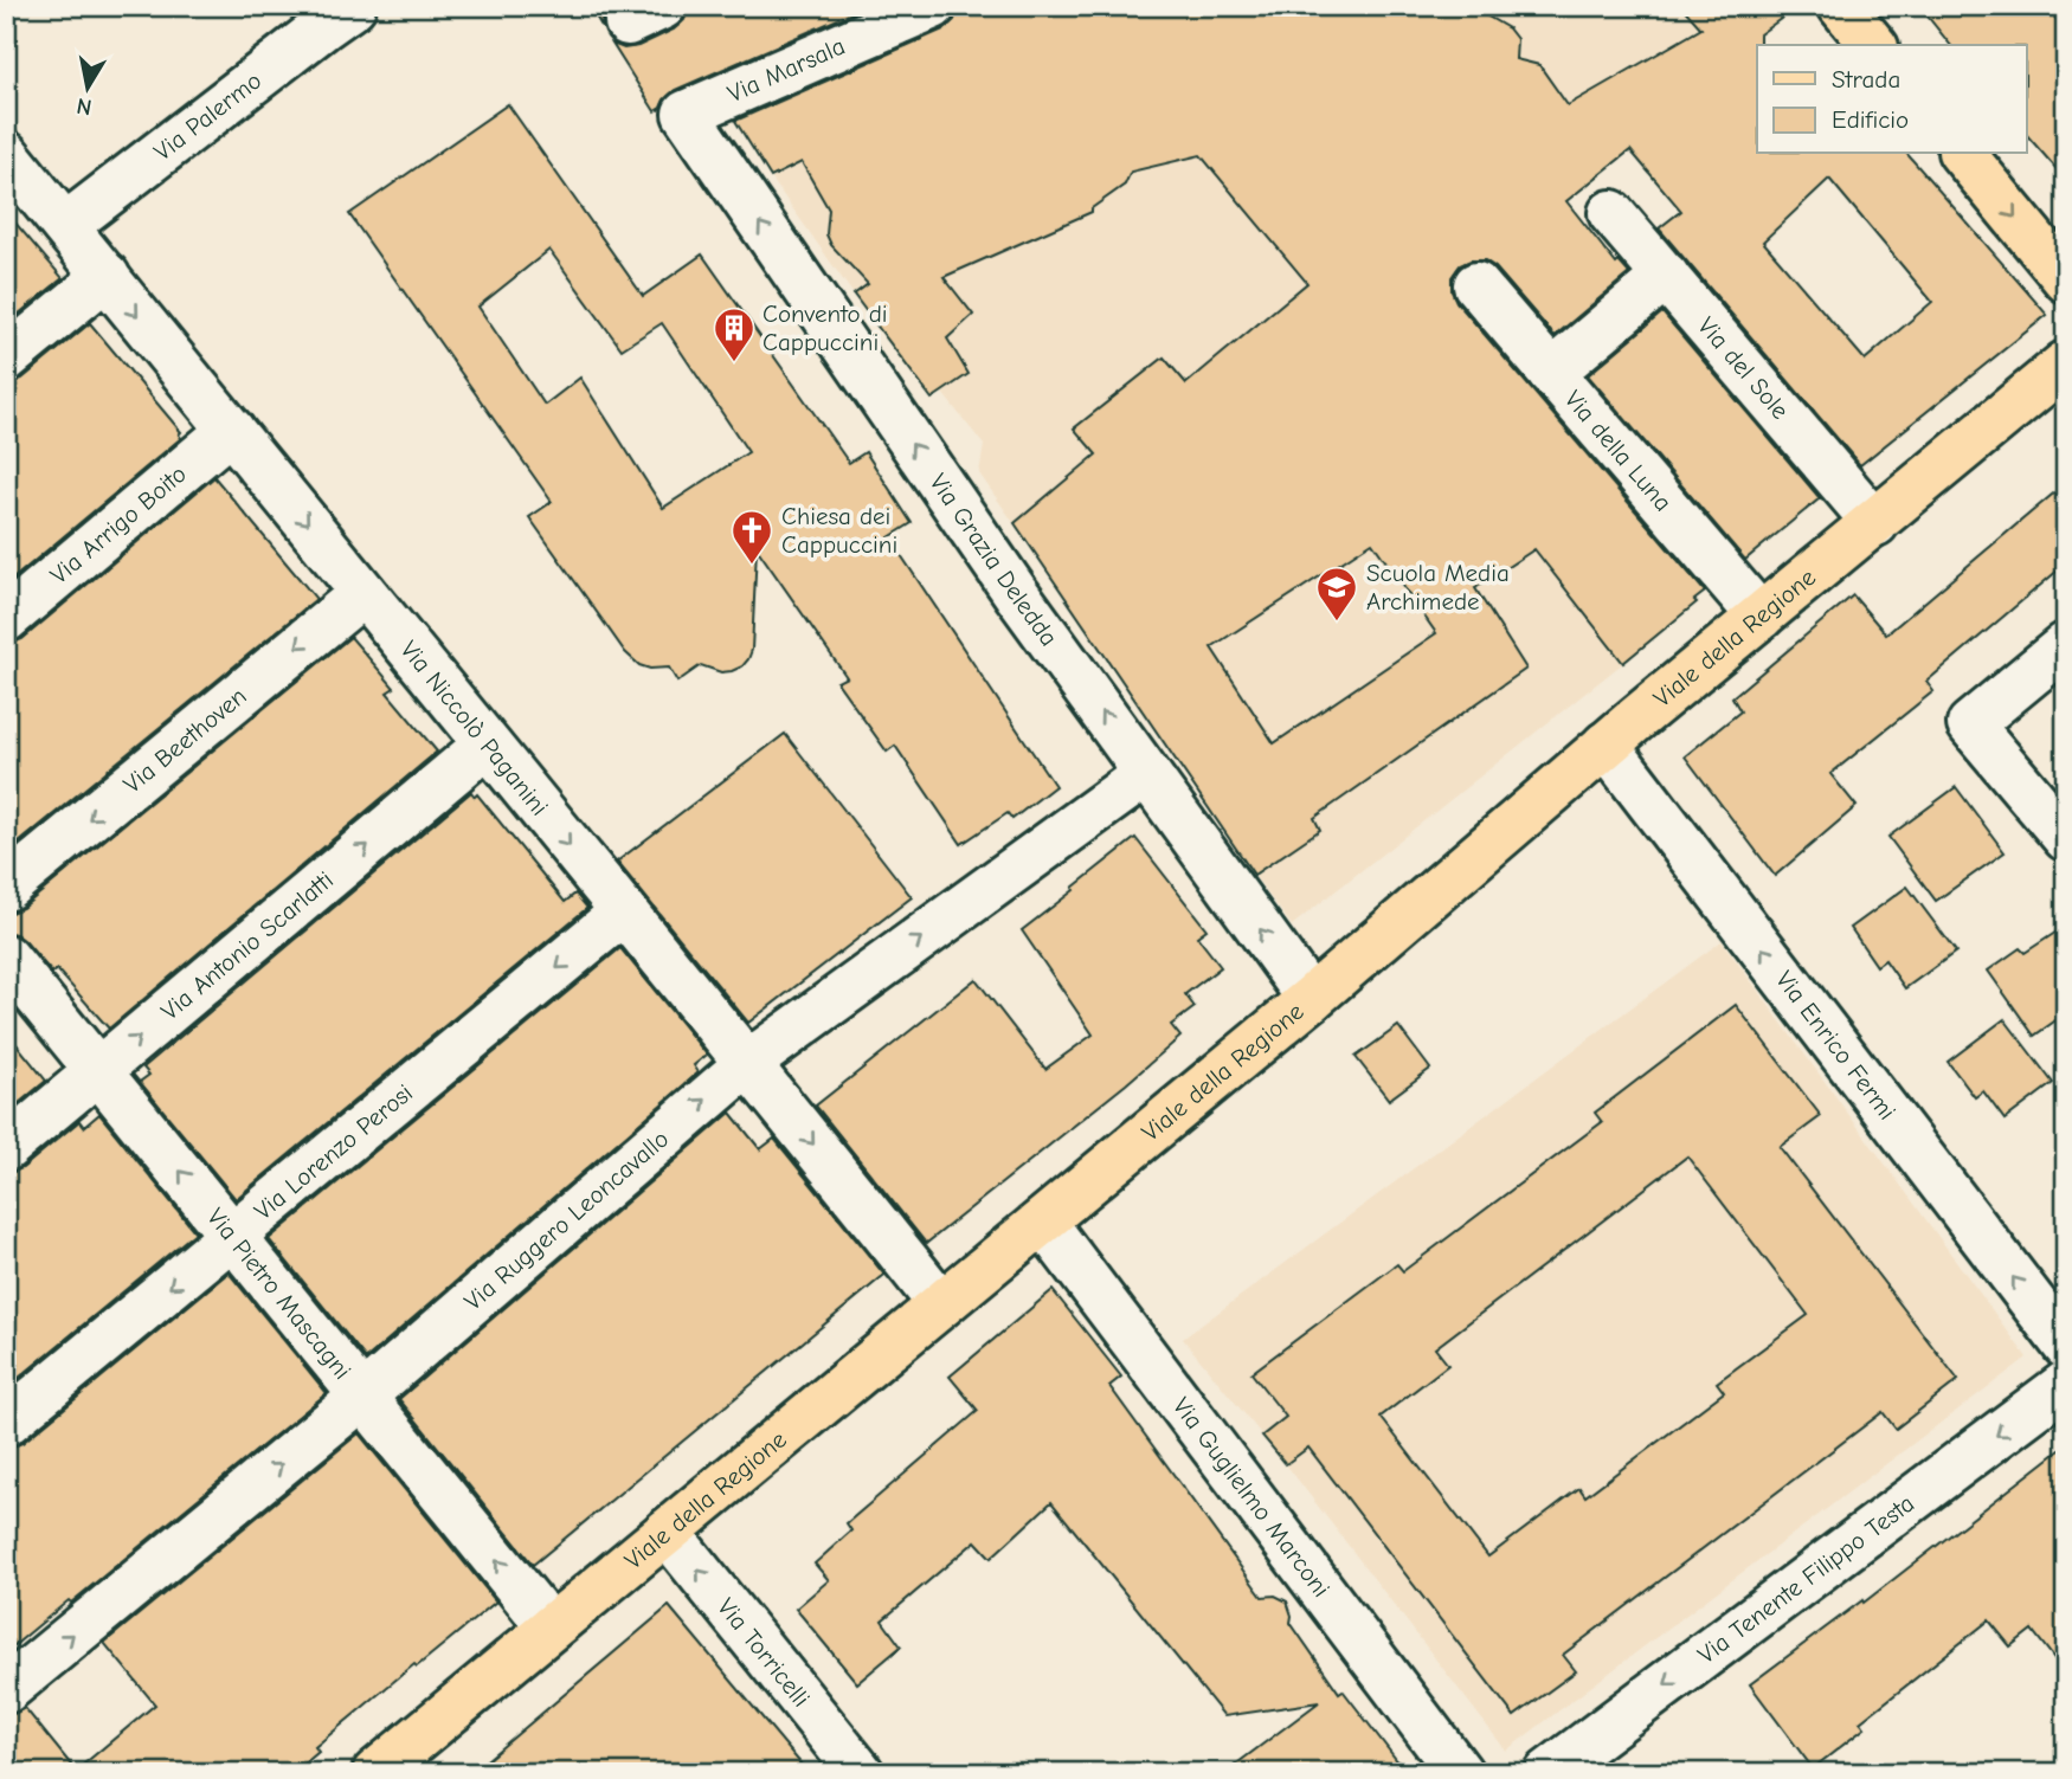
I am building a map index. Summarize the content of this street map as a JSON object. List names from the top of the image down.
{
  "streets": {
    "main road": ["Viale della Regione"],
    "street": [
      "Via Marsala",
      "Via Palermo",
      "Via del Sole",
      "Via della Luna",
      "Via Arrigo Boito",
      "Via Grazia Deledda",
      "Via Niccolò Paganini",
      "Via Beethoven",
      "Via Antonio Scarlatti",
      "Via Enrico Fermi",
      "Via Lorenzo Perosi",
      "Via Ruggero Leoncavallo",
      "Via Pietro Mascagni",
      "Via Guglielmo Marconi",
      "Via Tenente Filippo Testa",
      "Via Torricelli"
    ]
  },
  "crossings": [
    ["Via Marsala", "Via Grazia Deledda"],
    ["Via Palermo", "Via Niccolò Paganini"],
    ["Via del Sole", "Viale della Regione"],
    ["Via della Luna", "Viale della Regione"],
    ["Via Arrigo Boito", "Via Niccolò Paganini"],
    ["Via Grazia Deledda", "Viale della Regione"],
    ["Via Grazia Deledda", "Via Ruggero Leoncavallo"],
    ["Viale della Regione", "Via Niccolò Paganini"],
    ["Viale della Regione", "Via Enrico Fermi"],
    ["Viale della Regione", "Via Pietro Mascagni"],
    ["Viale della Regione", "Via Guglielmo Marconi"],
    ["Viale della Regione", "Via Torricelli"],
    ["Via Niccolò Paganini", "Via Beethoven"],
    ["Via Niccolò Paganini", "Via Antonio Scarlatti"],
    ["Via Niccolò Paganini", "Via Lorenzo Perosi"],
    ["Via Niccolò Paganini", "Via Ruggero Leoncavallo"],
    ["Via Antonio Scarlatti", "Via Pietro Mascagni"],
    ["Via Lorenzo Perosi", "Via Pietro Mascagni"],
    ["Via Ruggero Leoncavallo", "Via Pietro Mascagni"]
  ],
  "one_way": [
    "Via Grazia Deledda",
    "Via Niccolò Paganini",
    "Via Beethoven",
    "Via Antonio Scarlatti",
    "Via Enrico Fermi",
    "Via Lorenzo Perosi",
    "Via Ruggero Leoncavallo",
    "Via Pietro Mascagni",
    "Via Tenente Filippo Testa",
    "Via Torricelli"
  ],
  "places": {
    "building": ["Convento di Cappuccini"],
    "church": ["Chiesa dei Cappuccini"],
    "school or university": ["Scuola Media Archimede"]
  },
  "legend": ["Strada", "Edificio"],
  "north": "bottom"
}
